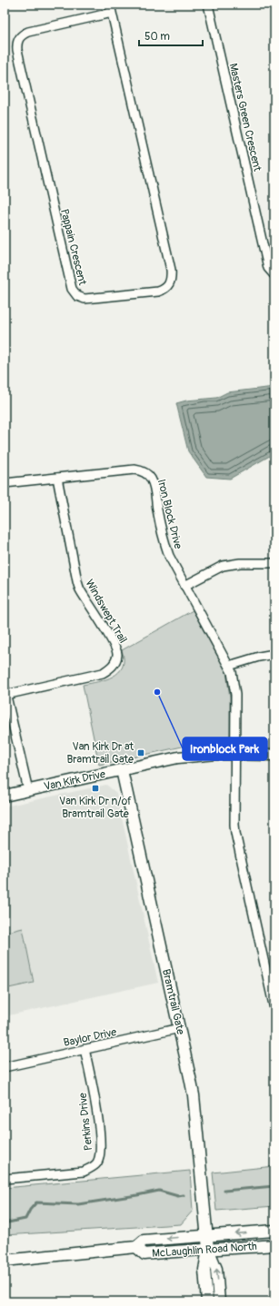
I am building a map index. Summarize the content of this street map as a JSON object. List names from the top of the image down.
{
  "streets": {
    "street": [
      "Masters Green Crescent",
      "Pappain Crescent",
      "Iron Block Drive",
      "Windswept Trail",
      "Van Kirk Drive",
      "Bramtrail Gate",
      "Baylor Drive",
      "Perkins Drive",
      "McLaughlin Road North"
    ]
  },
  "crossings": [
    ["Iron Block Drive", "Windswept Trail"],
    ["Iron Block Drive", "Van Kirk Drive"],
    ["Van Kirk Drive", "Bramtrail Gate"],
    ["Bramtrail Gate", "Baylor Drive"],
    ["Bramtrail Gate", "McLaughlin Road North"],
    ["Baylor Drive", "Perkins Drive"]
  ],
  "places": {
    "other": ["Ironblock Park"],
    "transit": ["Van Kirk Dr at Bramtrail Gate", "Van Kirk Dr n/of Bramtrail Gate"]
  },
  "scale_bar": "50 m"
}
